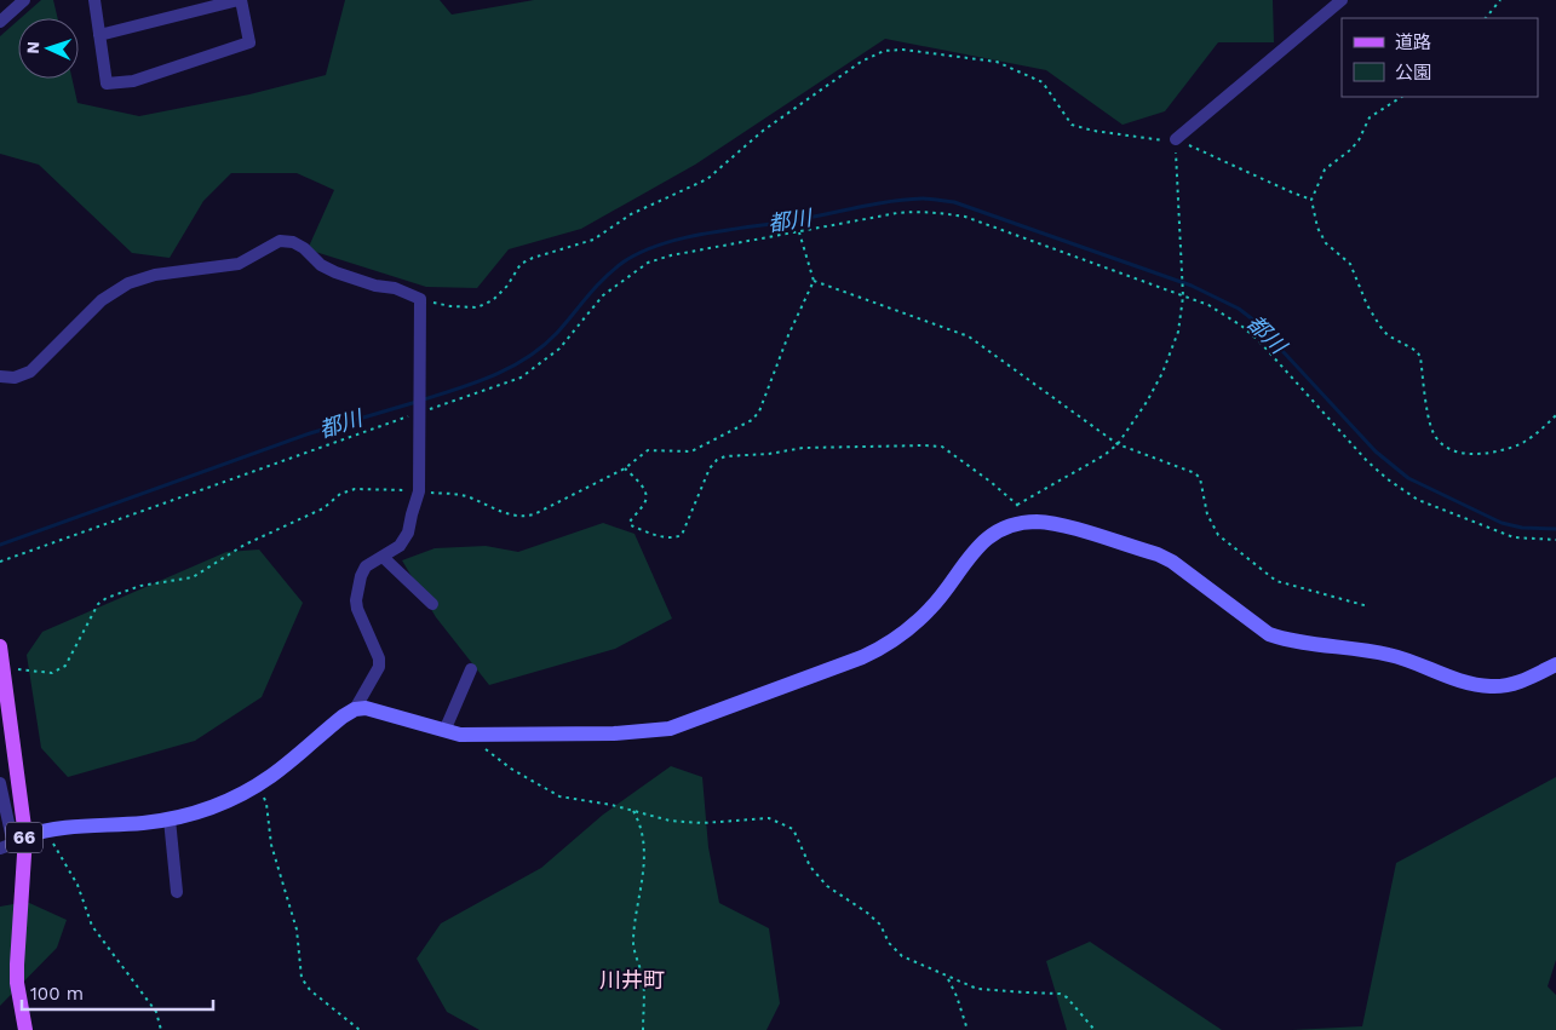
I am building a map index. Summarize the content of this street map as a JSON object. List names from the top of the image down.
{
  "streets": {
    "main road": ["66"]
  },
  "districts": ["川井町"],
  "water": ["都川"],
  "legend": ["道路", "公園"],
  "scale_bar": "100 m",
  "north": "left"
}
